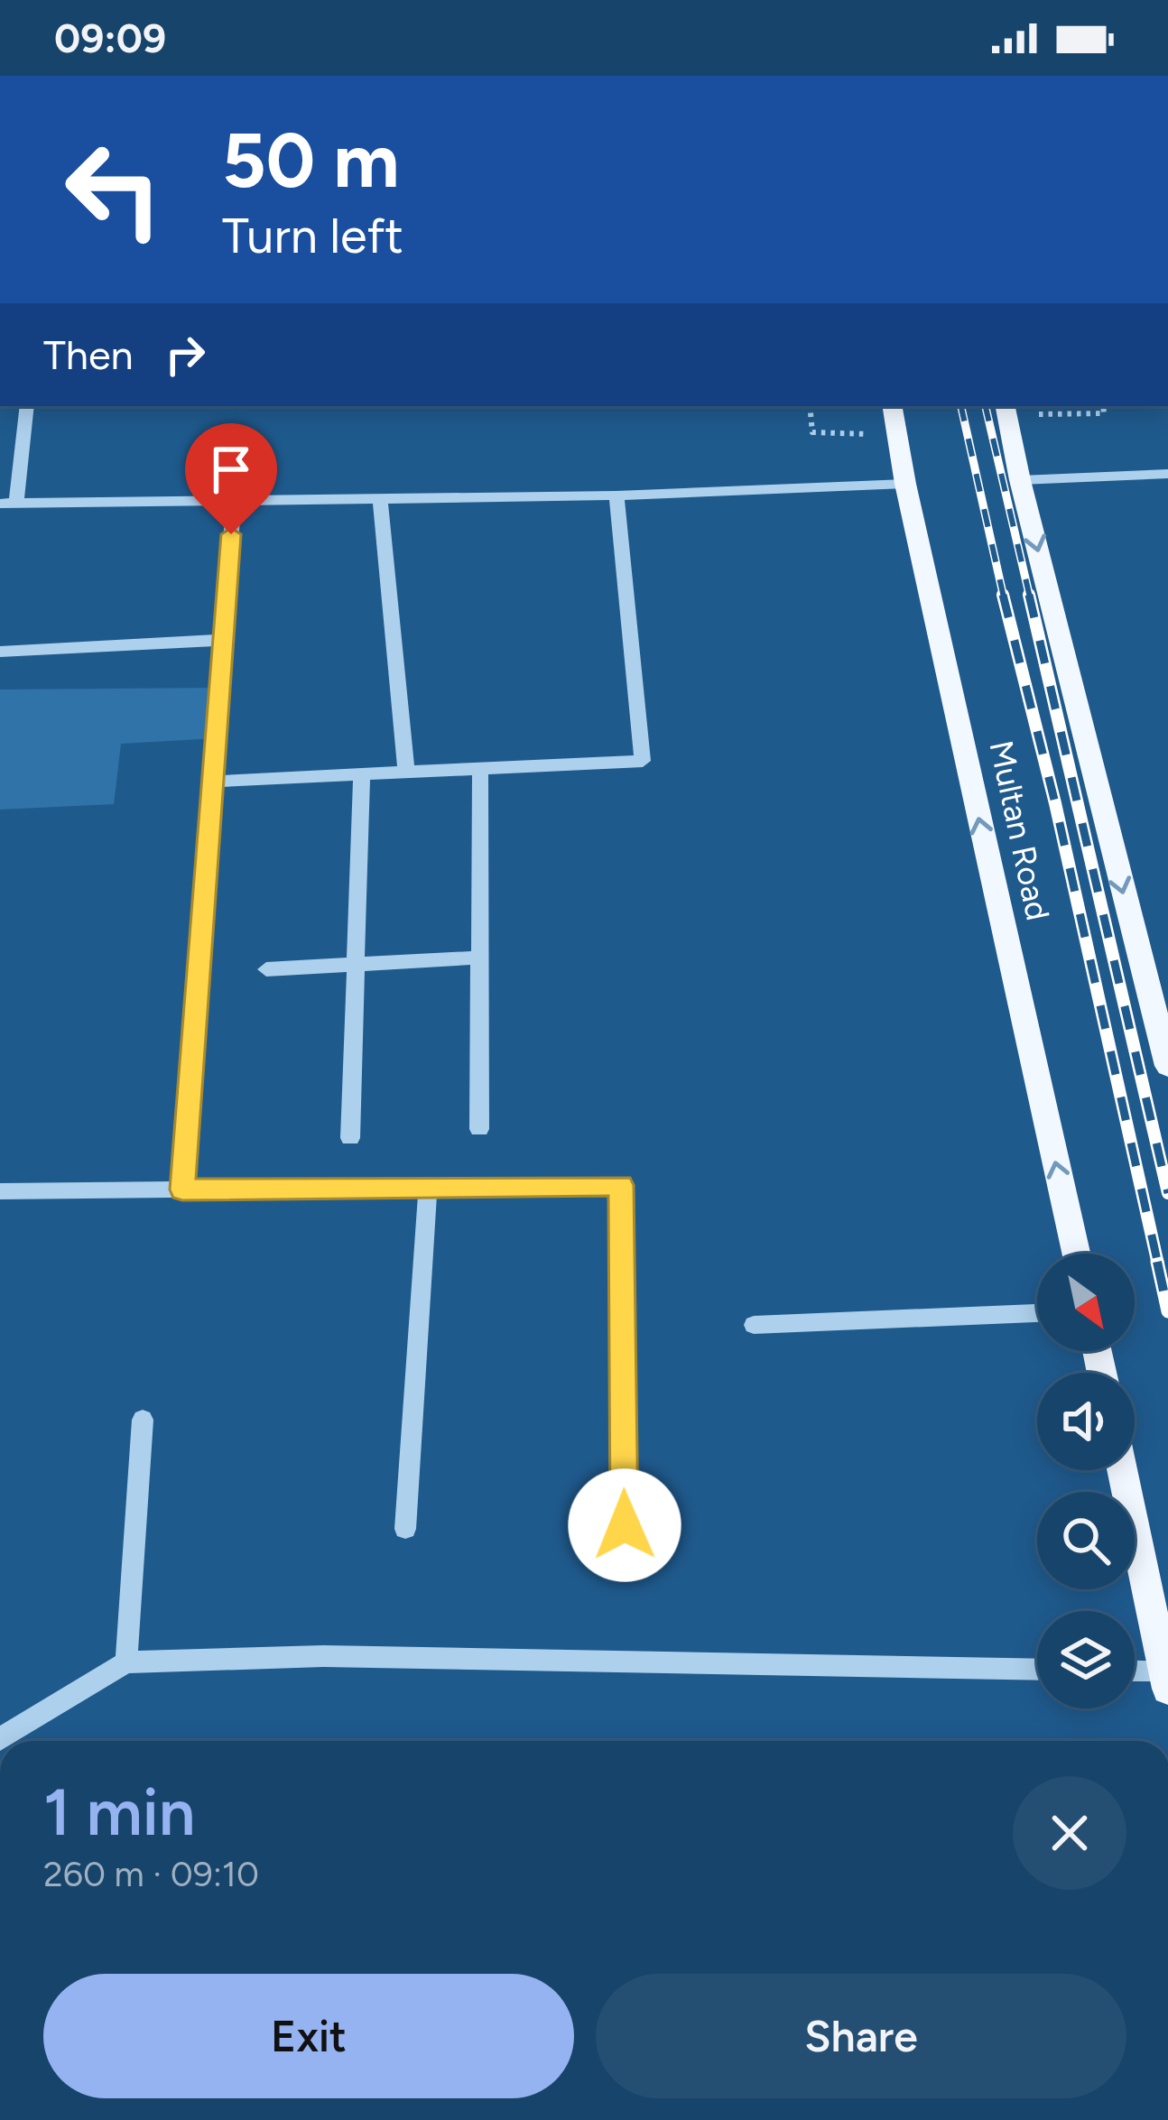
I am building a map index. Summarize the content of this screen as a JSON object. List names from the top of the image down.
{
  "streets": {
    "main road": ["Multan Road"]
  },
  "north": "bottom right",
  "page": {
    "status": "09:09",
    "turn": ["50 m", "Turn left"],
    "then": "Then",
    "heading": ["1 min", "260 m · 09:10"],
    "buttons": ["Exit", "Share"]
  }
}
